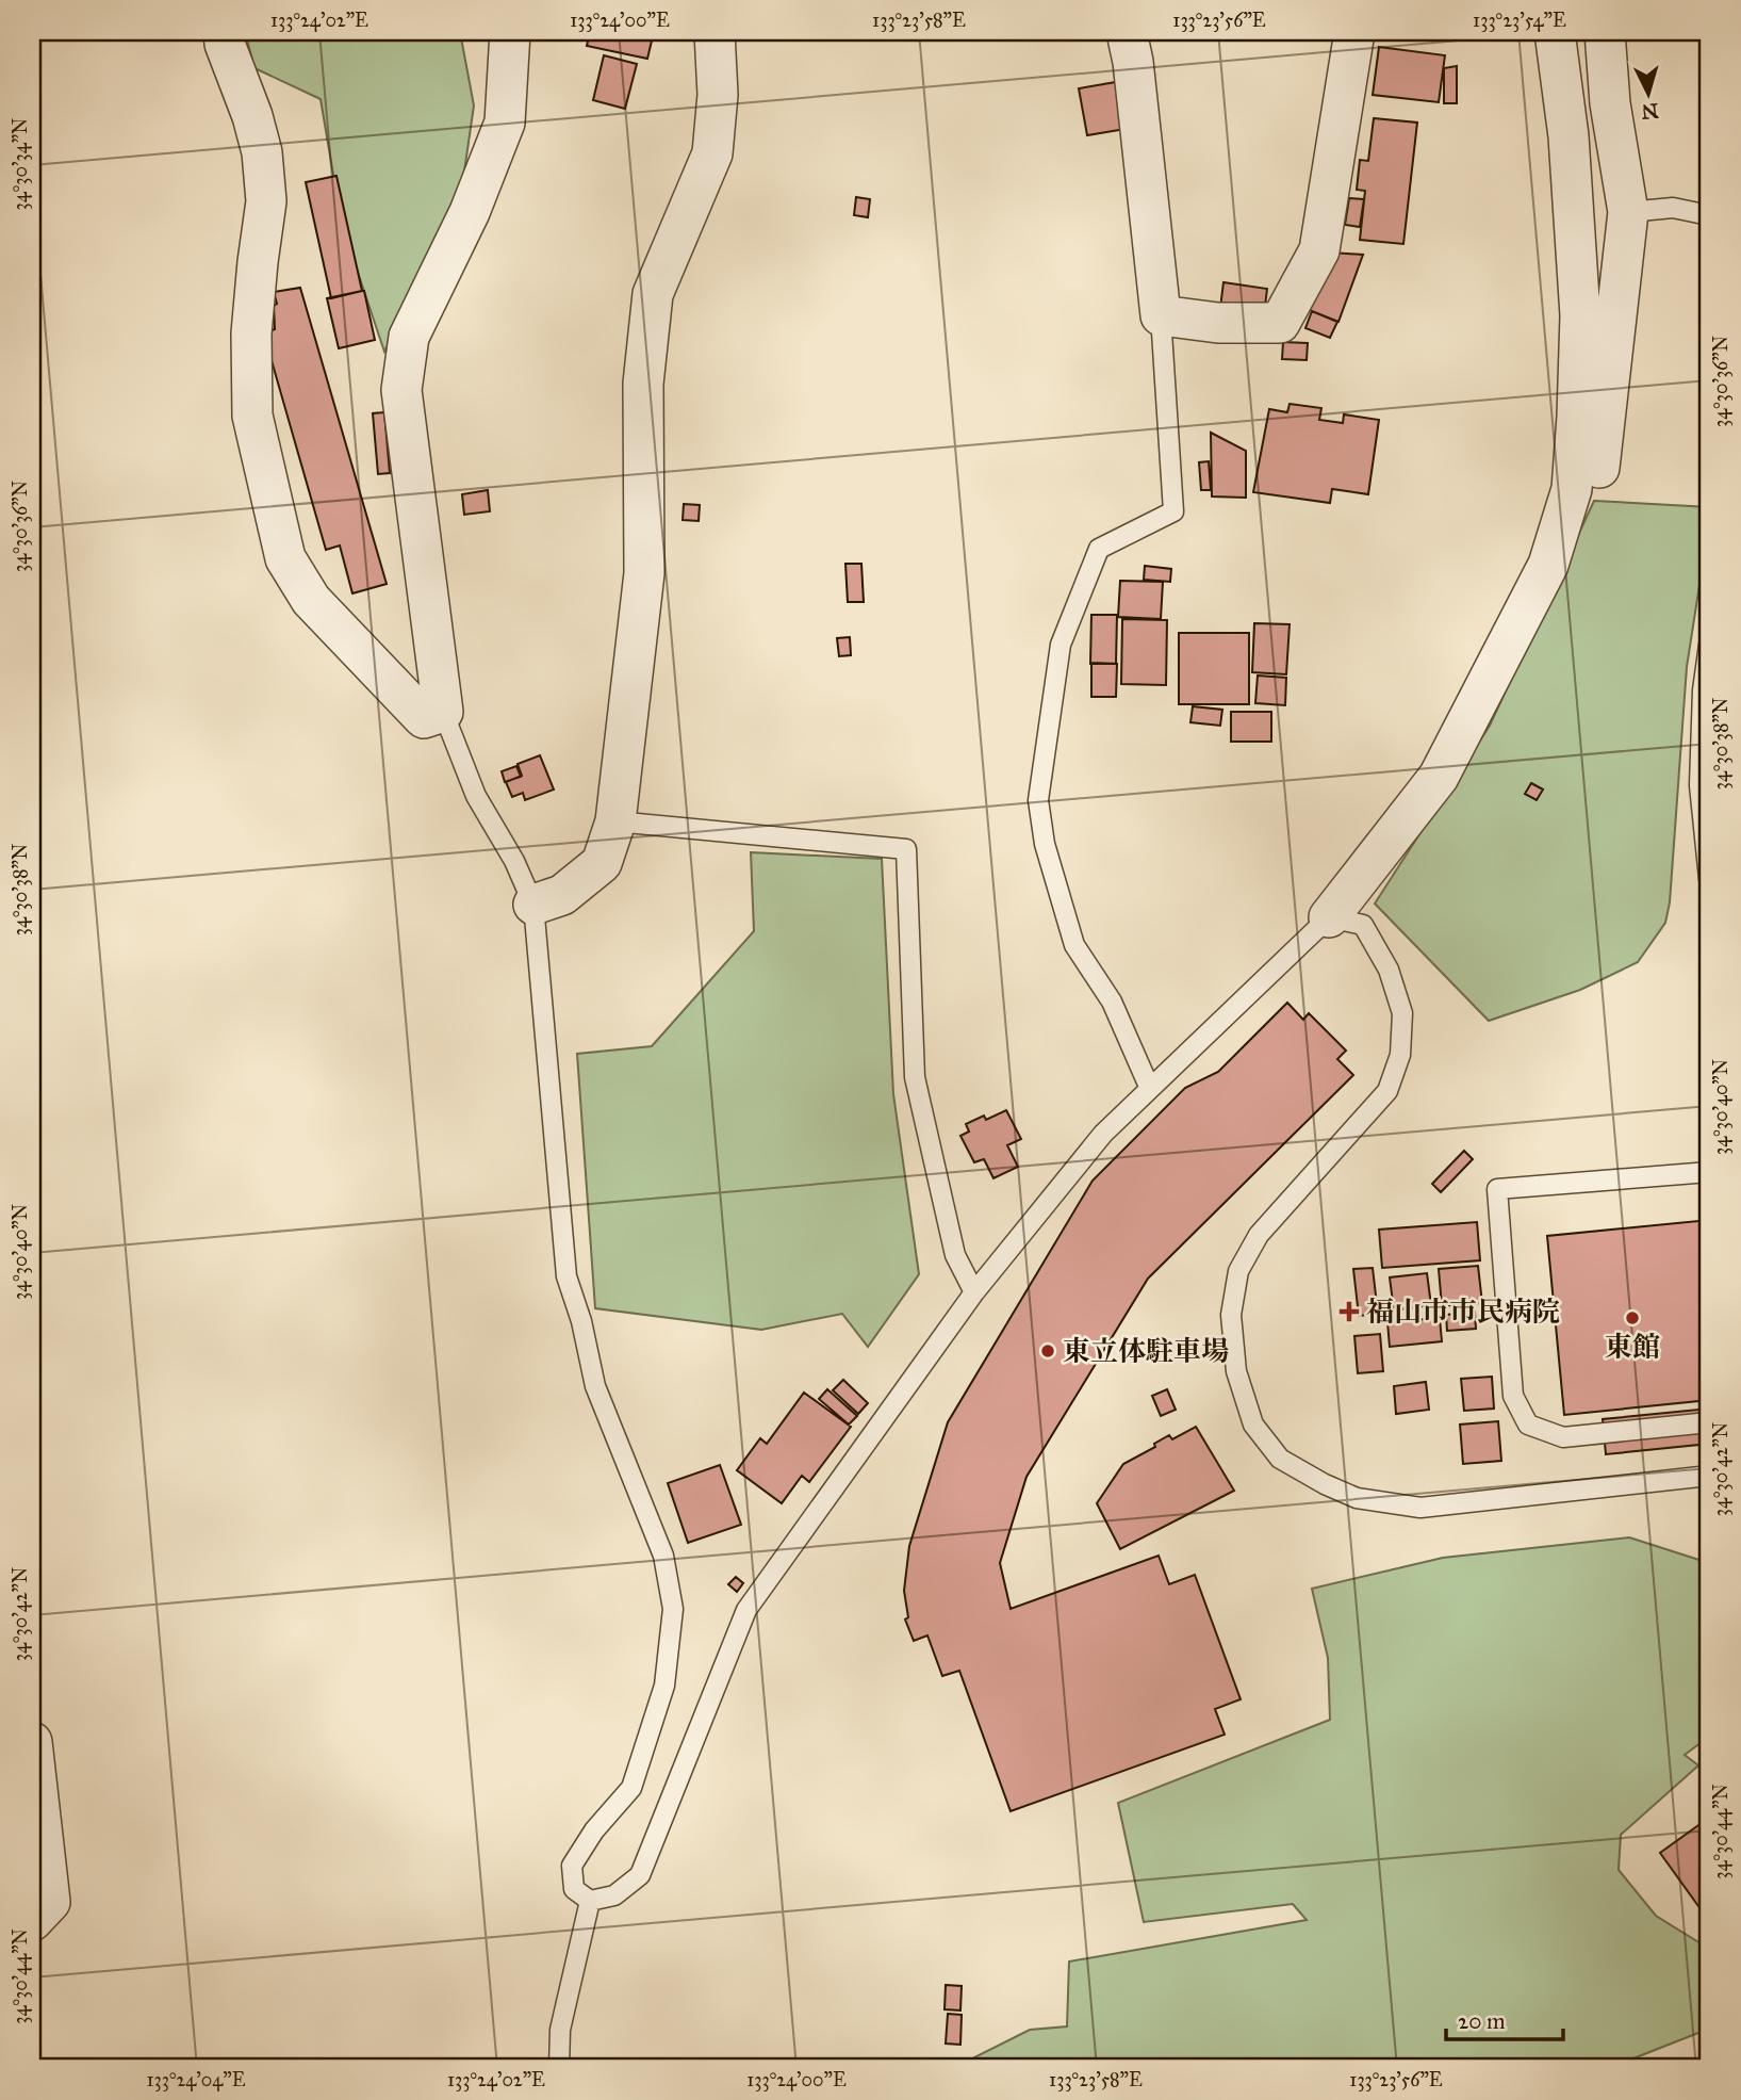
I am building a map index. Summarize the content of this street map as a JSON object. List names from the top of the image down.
{
  "places": {
    "health": ["福山市市民病院"],
    "other": ["東館", "東立体駐車場"]
  },
  "scale_bar": "20 m",
  "north": "bottom",
  "coordinates": [
    "133°24'02\"E",
    "133°24'00\"E",
    "133°23'58\"E",
    "133°23'56\"E",
    "133°23'54\"E",
    "34°30'34\"N",
    "34°30'36\"N",
    "34°30'38\"N",
    "34°30'40\"N",
    "34°30'42\"N",
    "34°30'44\"N",
    "133°24'04\"E"
  ]
}
